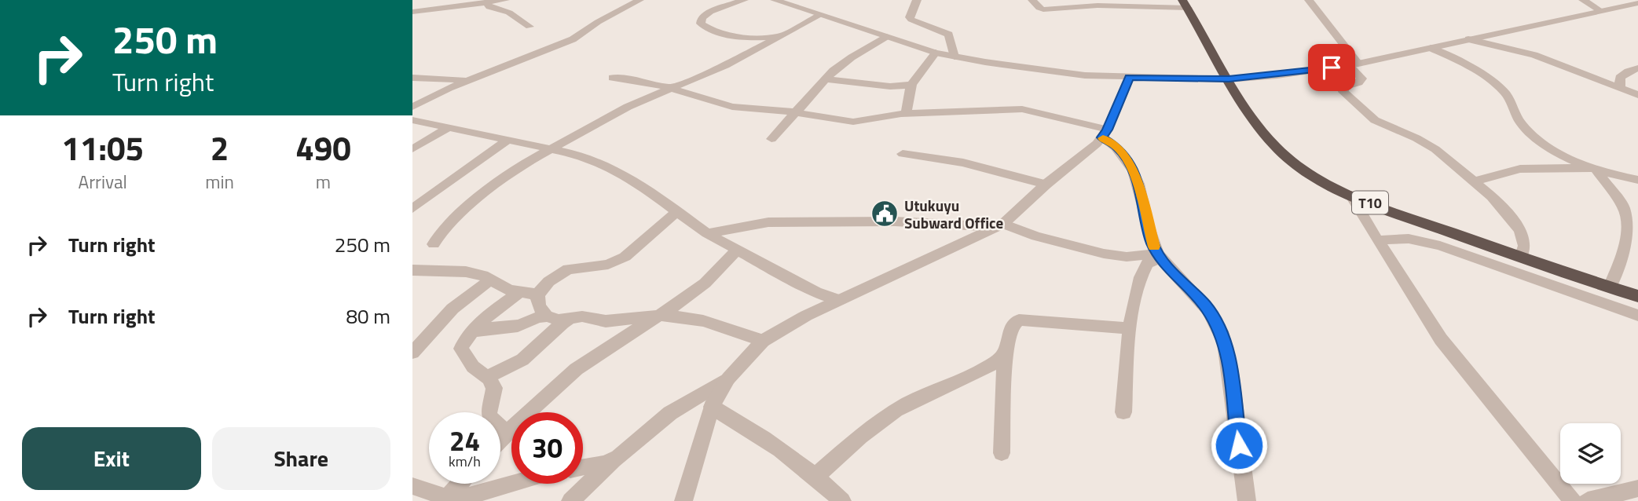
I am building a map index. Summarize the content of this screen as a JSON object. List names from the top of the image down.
{
  "streets": {
    "highway": ["T10"]
  },
  "places": {
    "public building": ["Utukuyu Subward Office"]
  },
  "page": {
    "turn": ["250 m", "Turn right"],
    "eta": [
      "11:05",
      "Arrival",
      "2",
      "min",
      "490",
      "m"
    ],
    "list": [
      {
        "name": "Turn right",
        "value": "250 m"
      },
      {
        "name": "Turn right",
        "value": "80 m"
      }
    ],
    "speed": "24 km/h",
    "limit": "30",
    "buttons": ["Exit", "Share"]
  }
}
